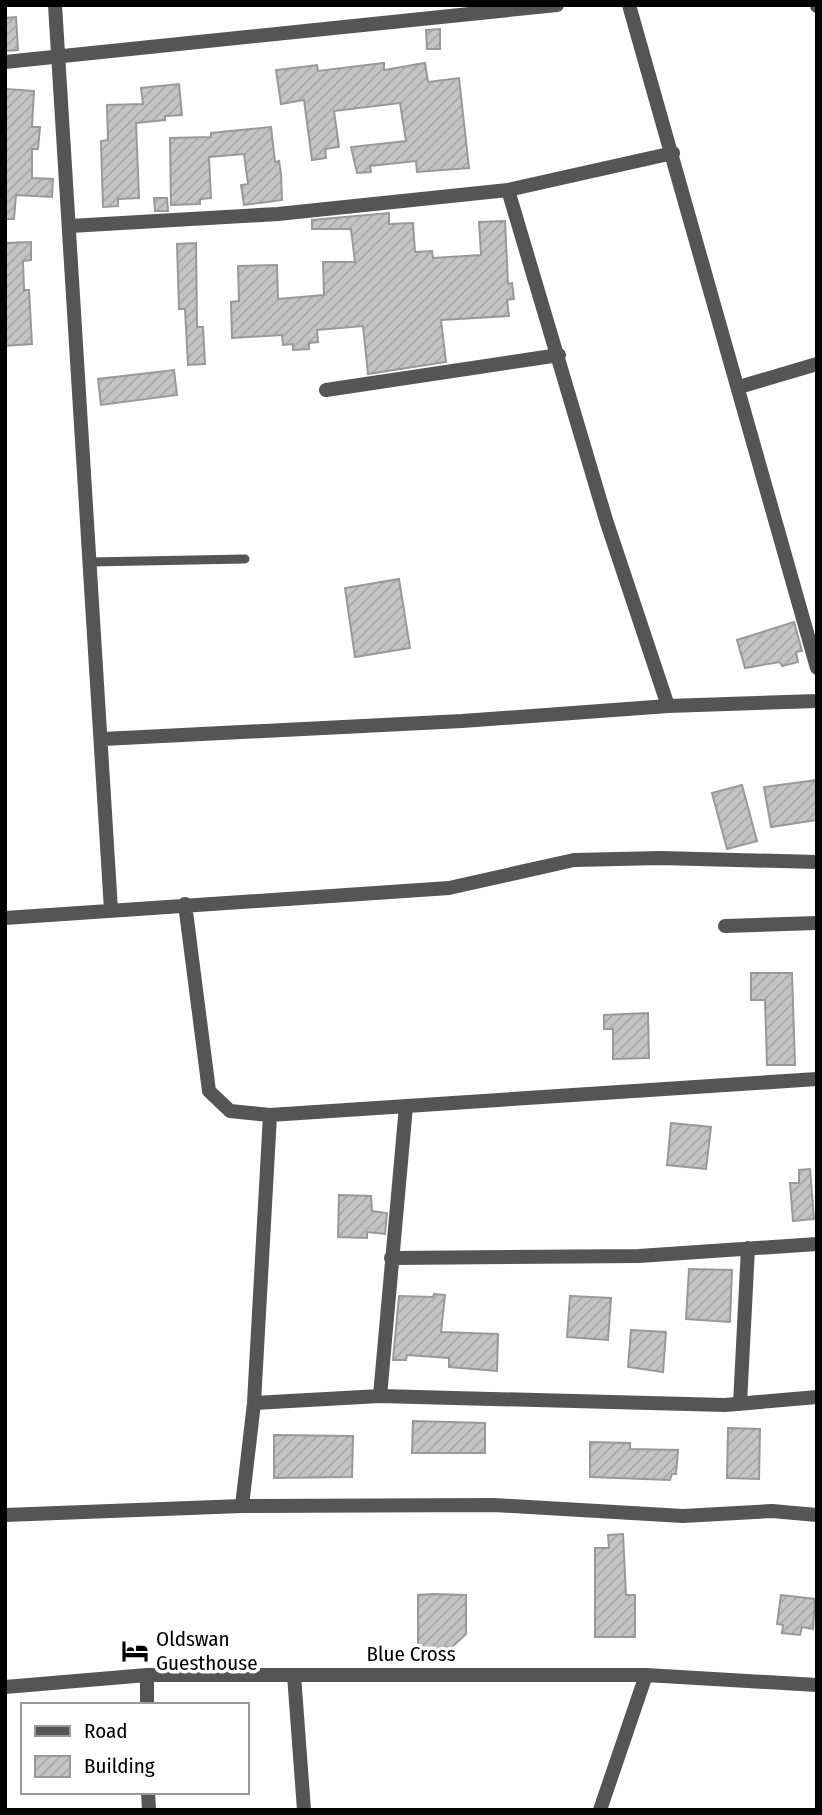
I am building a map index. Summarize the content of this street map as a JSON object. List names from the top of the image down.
{
  "streets": {
    "street": ["Blue Cross"]
  },
  "places": {
    "hotel": ["Oldswan Guesthouse"]
  },
  "legend": ["Road", "Building"]
}
